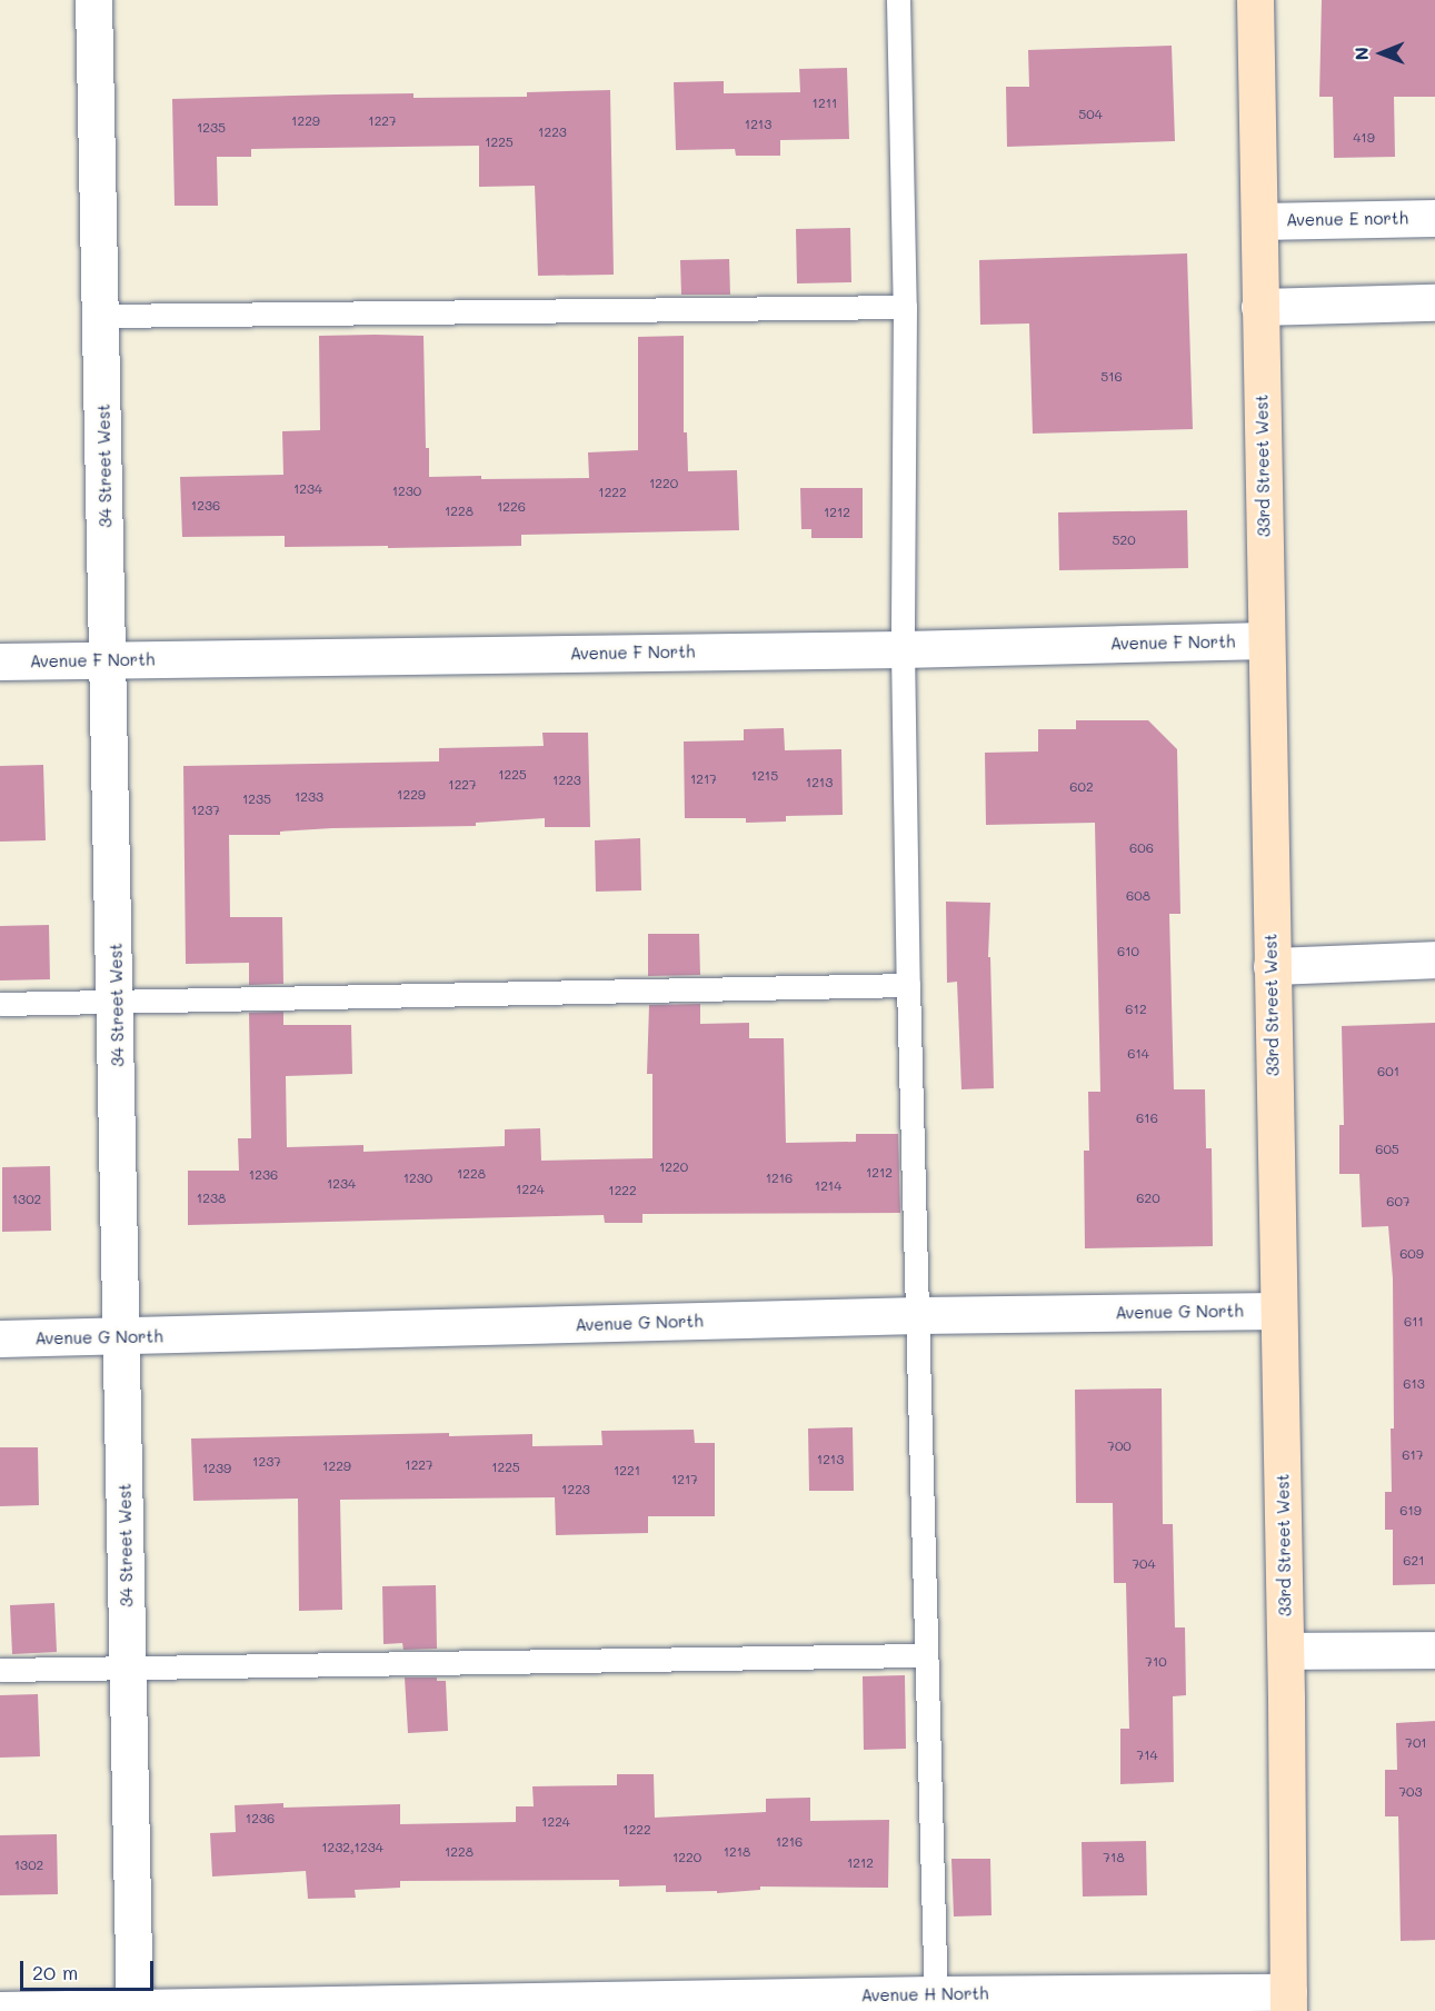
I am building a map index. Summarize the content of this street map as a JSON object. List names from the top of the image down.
{
  "streets": {
    "main road": ["33rd Street West"],
    "street": [
      "Avenue E north",
      "34 Street West",
      "Avenue F North",
      "Avenue G North",
      "Avenue H North"
    ]
  },
  "crossings": [
    ["Avenue E north", "33rd Street West"],
    ["34 Street West", "Avenue F North"],
    ["34 Street West", "Avenue G North"],
    ["34 Street West", "Avenue H North"],
    ["33rd Street West", "Avenue F North"],
    ["33rd Street West", "Avenue G North"],
    ["33rd Street West", "Avenue H North"]
  ],
  "house_numbers": [
    "1211",
    "504",
    "1229",
    "1227",
    "1213",
    "1235",
    "1223",
    "419",
    "1225",
    "516",
    "1220",
    "1234",
    "1230",
    "1222",
    "1236",
    "1226",
    "1228",
    "1212",
    "520",
    "1225",
    "1215",
    "1217",
    "1223",
    "1213",
    "1227",
    "602",
    "1229",
    "1233",
    "1235",
    "1237",
    "606",
    "608",
    "610",
    "612",
    "614",
    "601",
    "616",
    "605",
    "1220",
    "1212",
    "1228",
    "1236",
    "1230",
    "1216",
    "1234",
    "1214",
    "1224",
    "1222",
    "1238",
    "620",
    "1302",
    "607",
    "609",
    "611",
    "613",
    "700",
    "617",
    "1213",
    "1237",
    "1227",
    "1229",
    "1225",
    "1239",
    "1221",
    "1217",
    "1223",
    "619",
    "621",
    "704",
    "710",
    "701",
    "714",
    "703",
    "1236",
    "1224",
    "1222",
    "1216",
    "1232,1234",
    "1228",
    "1218",
    "1220",
    "718",
    "1212",
    "1302"
  ],
  "scale_bar": "20 m",
  "north": "left"
}
